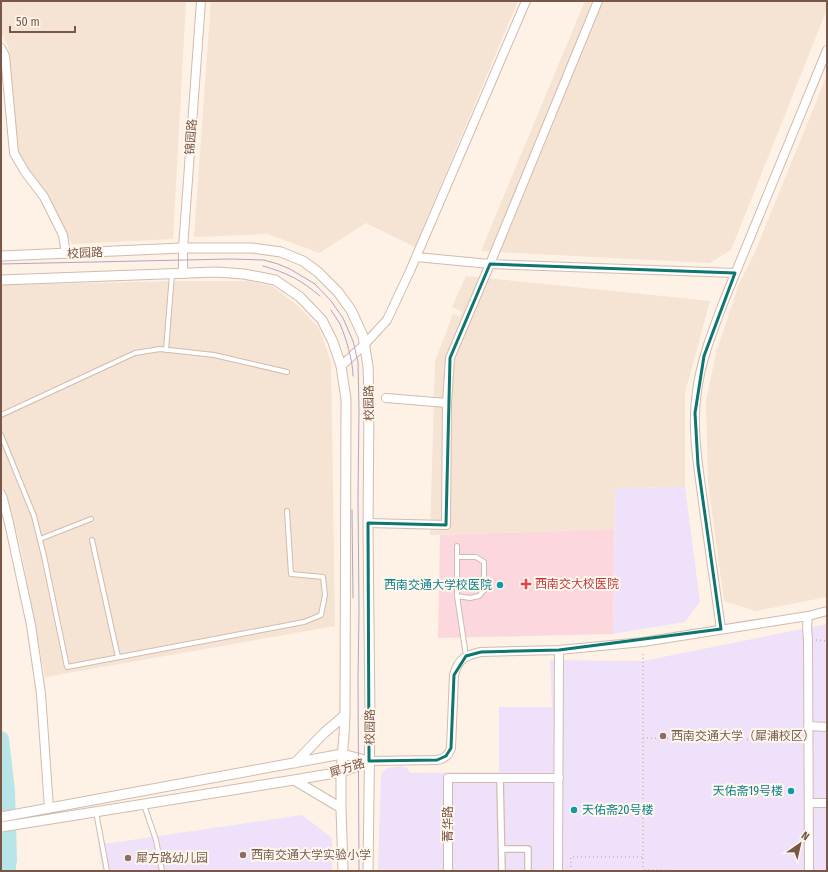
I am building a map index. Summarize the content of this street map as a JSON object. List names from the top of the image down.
{
  "streets": {
    "street": [
      "锦园路",
      "校园路",
      "犀方路",
      "菁华路"
    ]
  },
  "crossings": [
    ["锦园路", "校园路"],
    ["校园路", "犀方路"]
  ],
  "places": {
    "health": ["西南交大校医院"],
    "other": [
      "西南交通大学校医院",
      "西南交通大学（犀浦校区）",
      "天佑斋19号楼",
      "天佑斋20号楼",
      "西南交通大学实验小学",
      "犀方路幼儿园"
    ]
  },
  "scale_bar": "50 m",
  "north": "top right"
}
